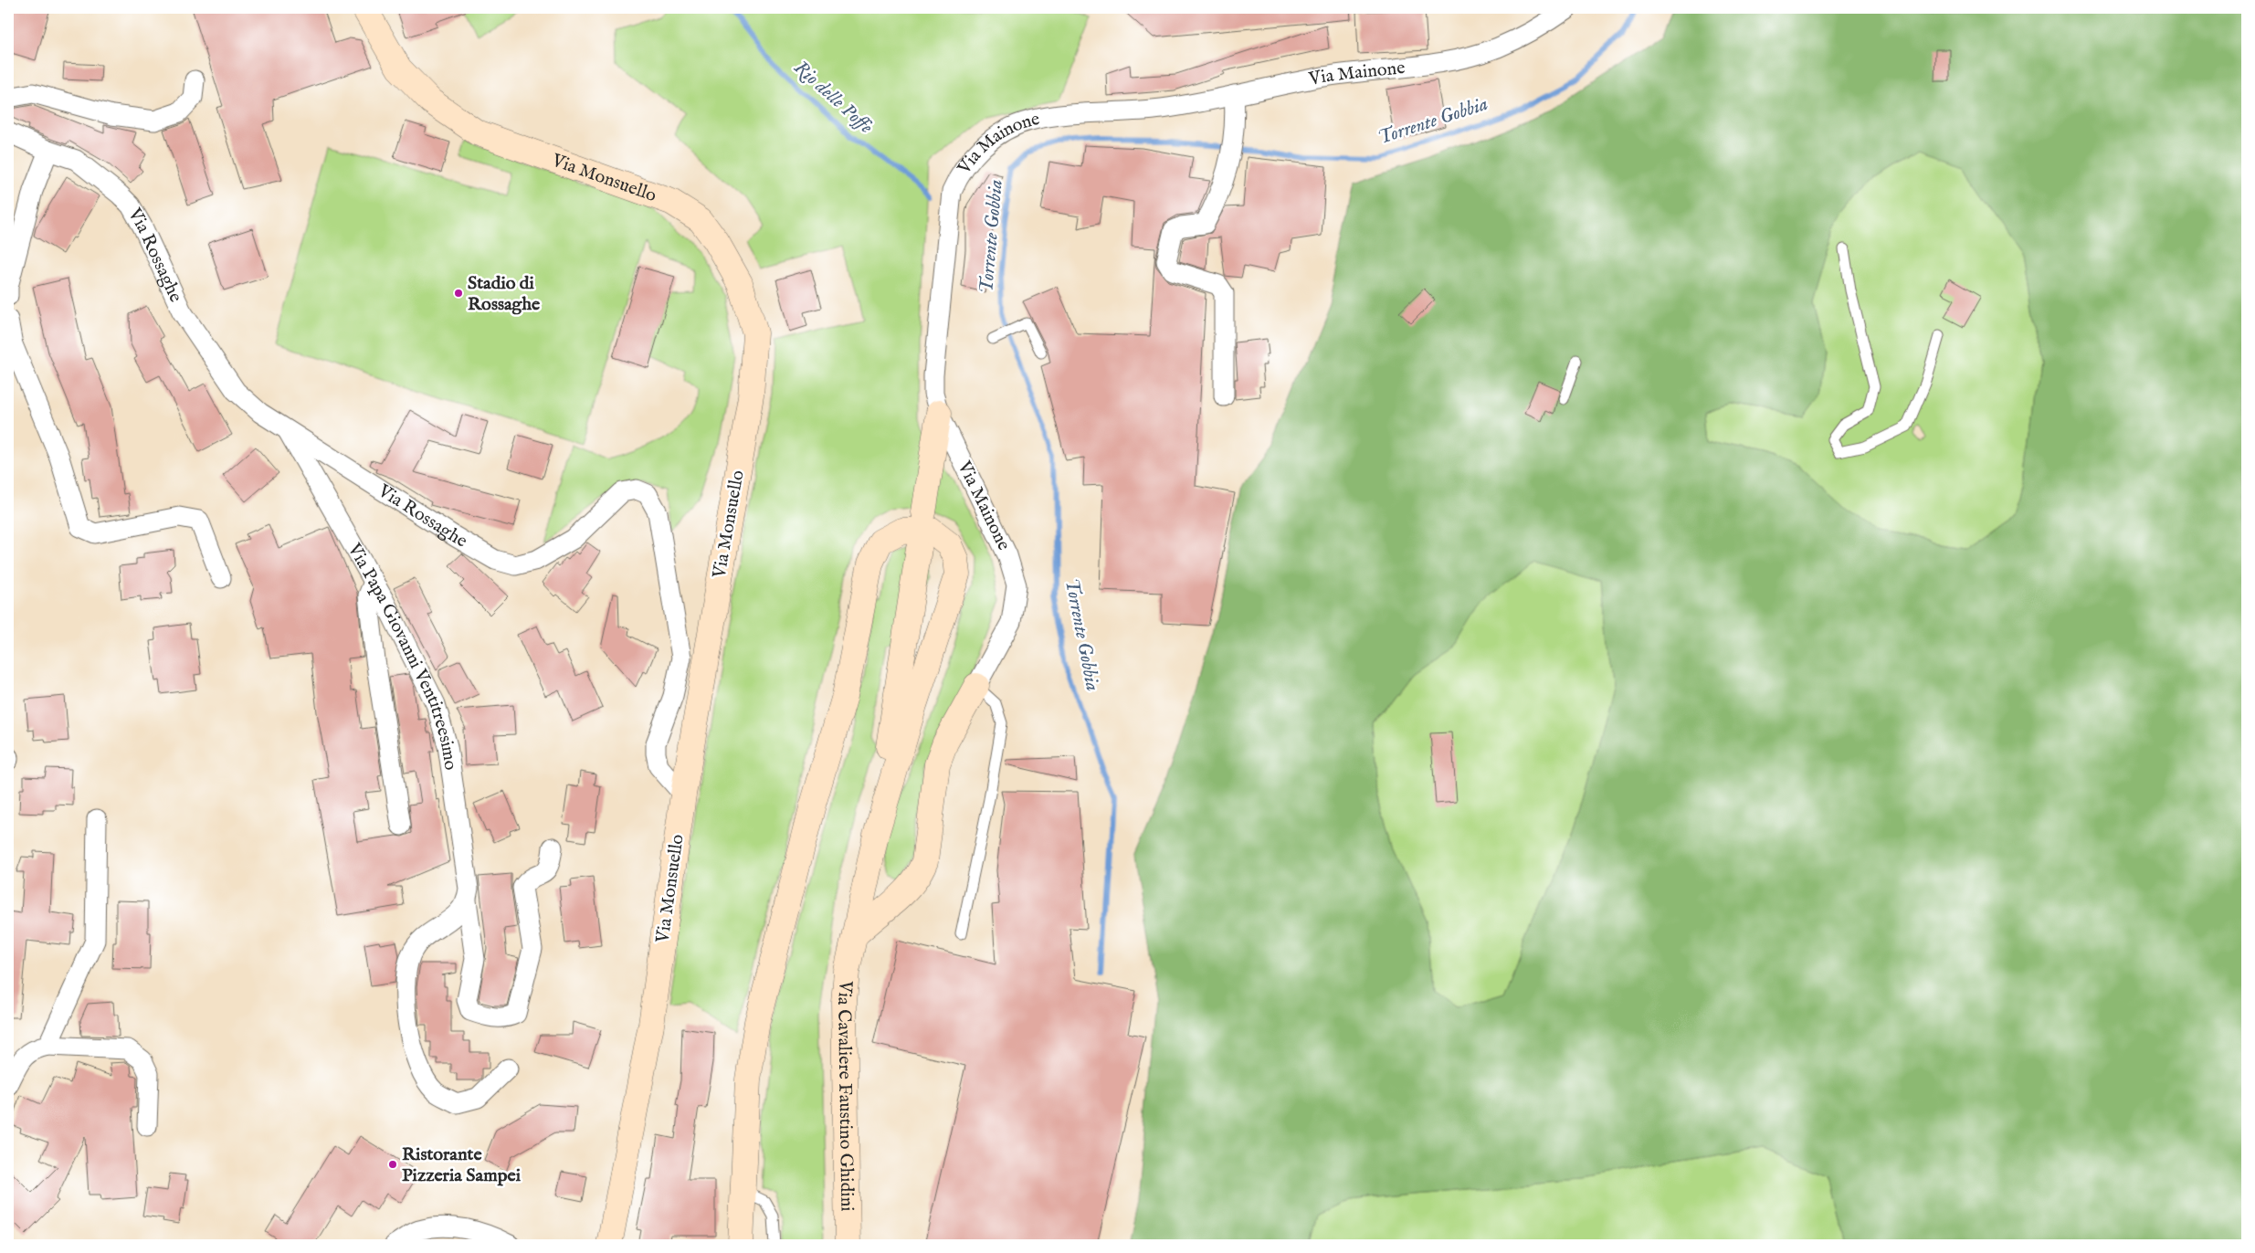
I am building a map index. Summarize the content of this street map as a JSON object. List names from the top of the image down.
{
  "streets": {
    "main road": ["Via Monsuello", "Via Cavaliere Faustino Ghidini"],
    "street": ["Via Mainone", "Via Rossaghe", "Via Papa Giovanni Ventitreesimo"]
  },
  "crossings": [
    ["Via Monsuello", "Via Rossaghe"],
    ["Via Rossaghe", "Via Papa Giovanni Ventitreesimo"]
  ],
  "water": ["Rio delle Poffe", "Torrente Gobbia"],
  "places": ["Stadio di Rossaghe", "Ristorante Pizzeria Sampei"]
}
